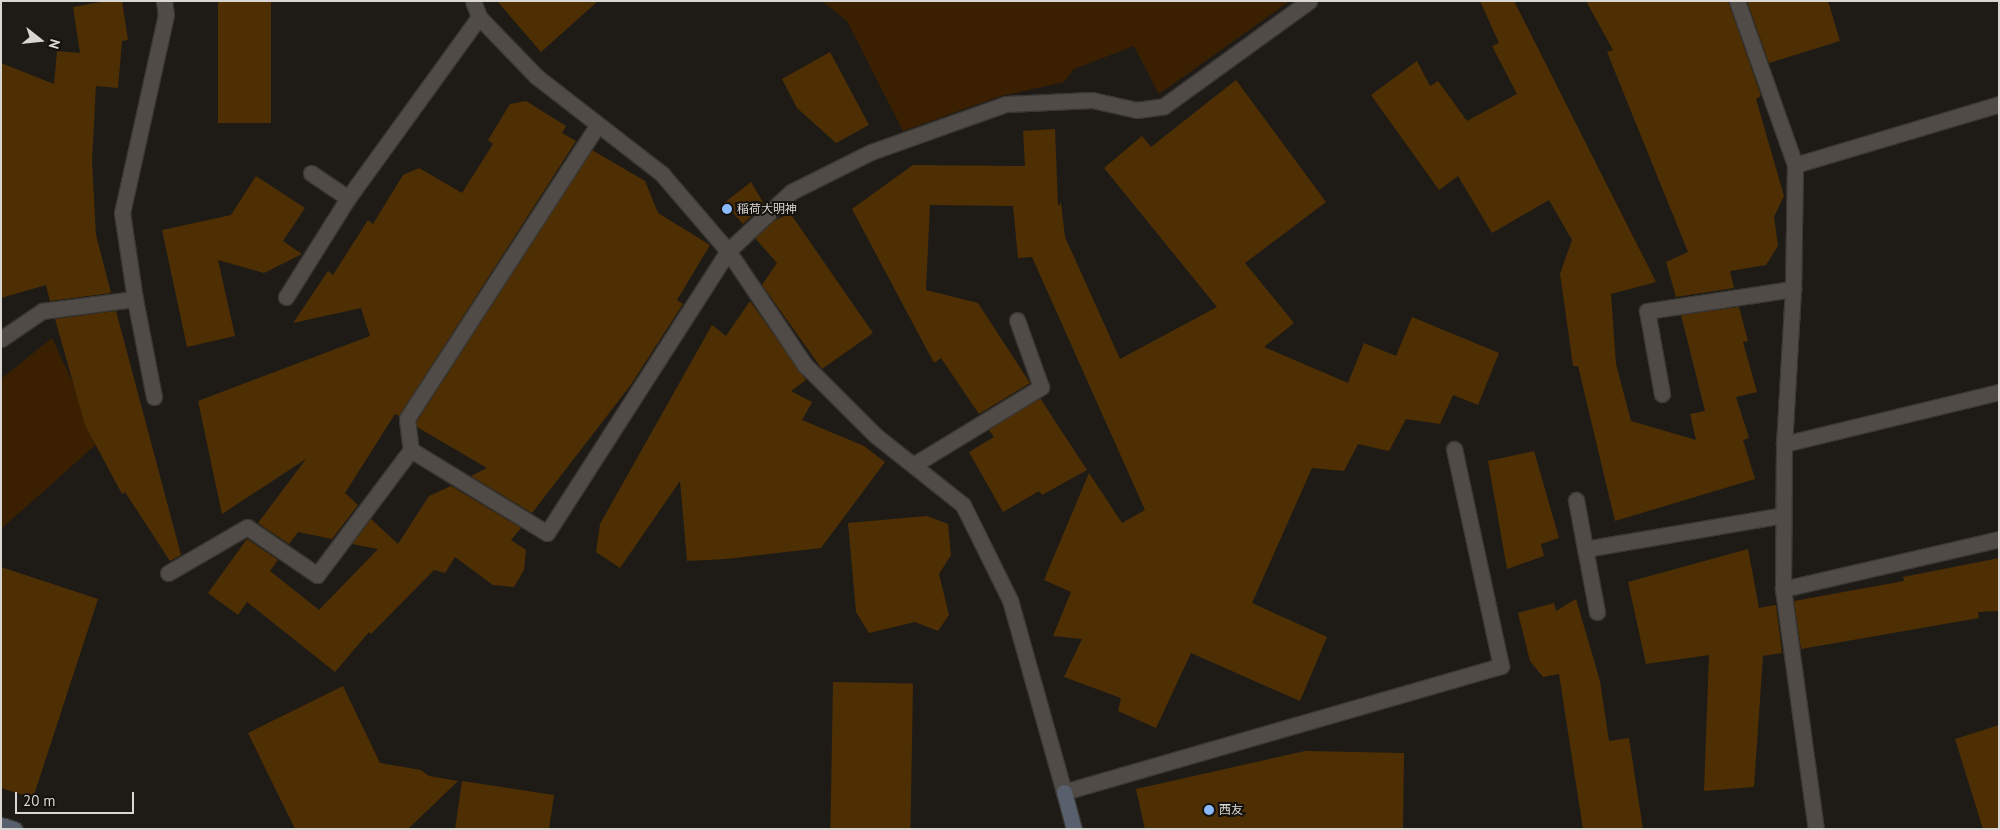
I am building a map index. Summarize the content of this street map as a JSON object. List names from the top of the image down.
{
  "places": ["稲荷大明神", "西友"],
  "scale_bar": "20 m",
  "north": "right"
}
